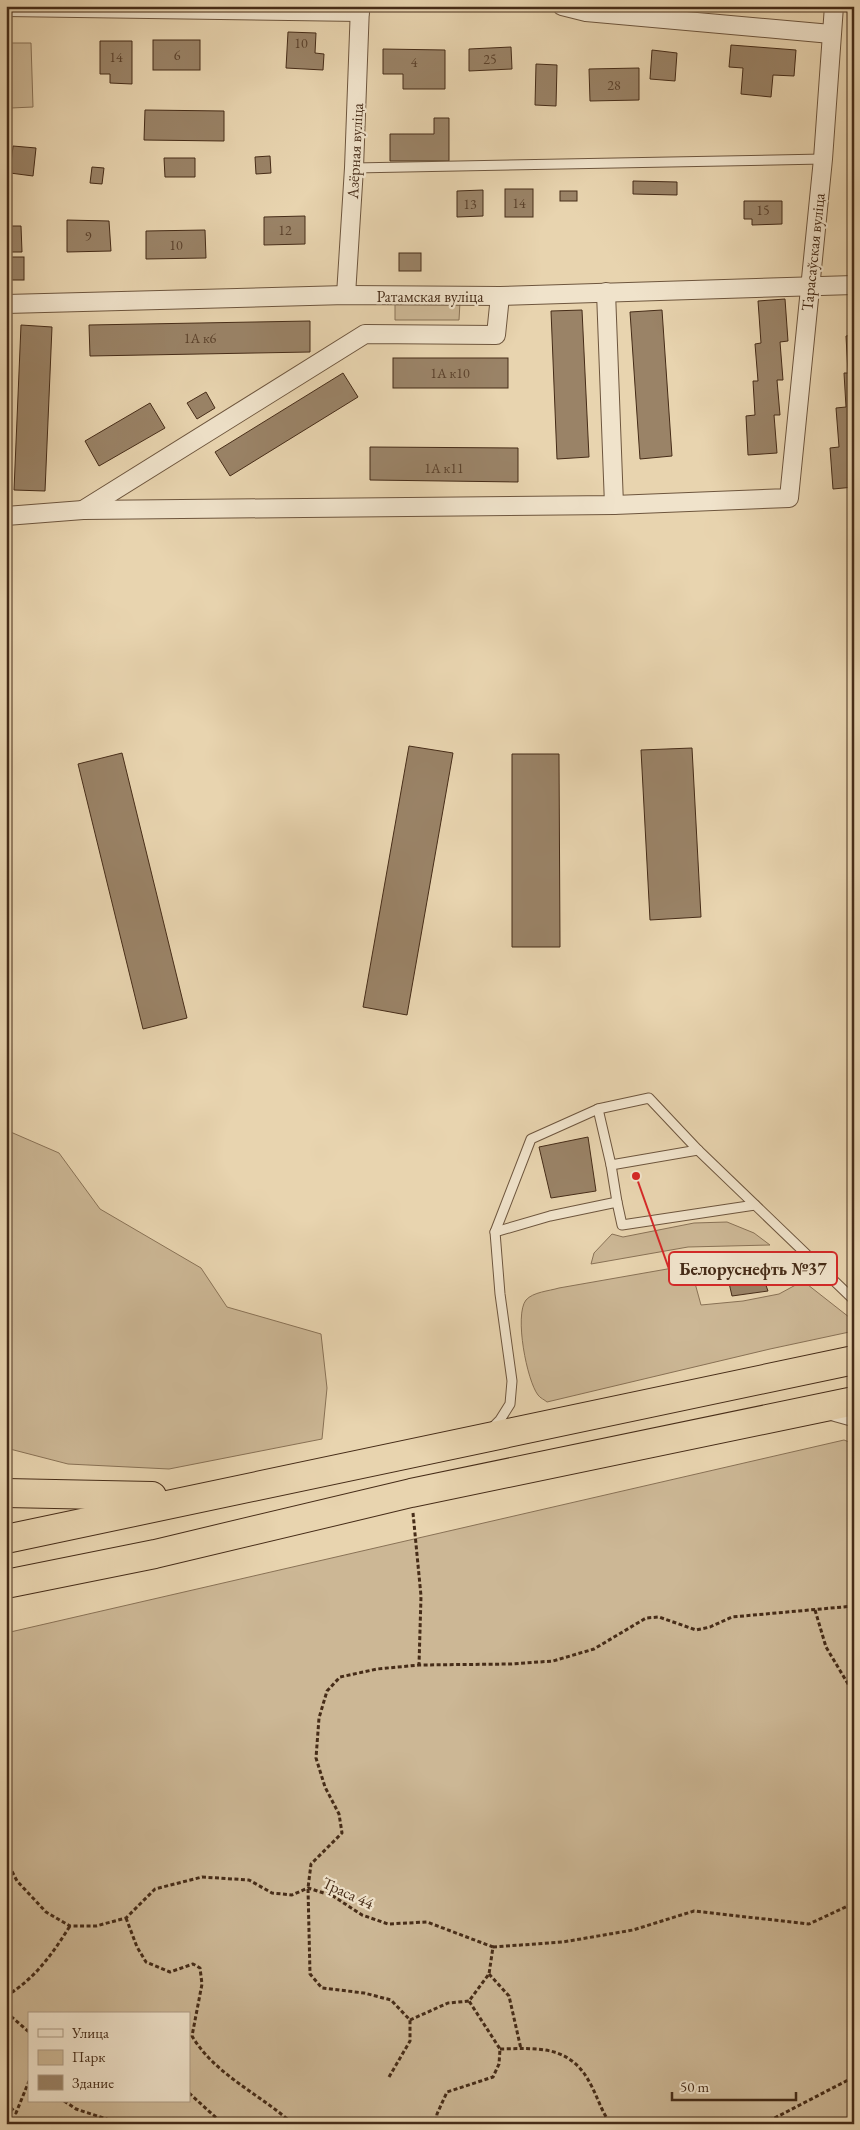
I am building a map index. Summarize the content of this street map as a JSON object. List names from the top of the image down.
{
  "streets": {
    "street": ["Азёрная вуліца", "Тарасаўская вуліца", "Ратамская вуліца"],
    "path": ["Траса 44"]
  },
  "crossings": [
    ["Азёрная вуліца", "Ратамская вуліца"],
    ["Тарасаўская вуліца", "Ратамская вуліца"]
  ],
  "places": ["Белоруснефть №37"],
  "house_numbers": [
    "10",
    "6",
    "14",
    "25",
    "4",
    "28",
    "14",
    "13",
    "15",
    "12",
    "9",
    "10",
    "1А к6",
    "1А к10",
    "1А к11"
  ],
  "legend": ["Улица", "Парк", "Здание"],
  "scale_bar": "50 m"
}
